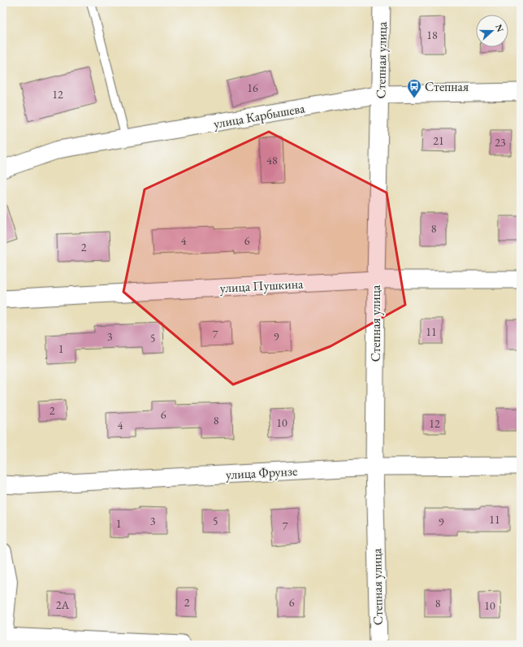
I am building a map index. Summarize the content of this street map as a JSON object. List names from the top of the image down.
{
  "streets": {
    "street": [
      "Степная улица",
      "улица Карбышева",
      "улица Пушкина",
      "улица Фрунзе"
    ]
  },
  "crossings": [
    ["Степная улица", "улица Карбышева"],
    ["Степная улица", "улица Пушкина"],
    ["Степная улица", "улица Фрунзе"]
  ],
  "places": {
    "bus stop": ["Степная"]
  },
  "house_numbers": [
    "18",
    "16",
    "12",
    "21",
    "23",
    "48",
    "8",
    "4",
    "6",
    "2",
    "11",
    "7",
    "3",
    "9",
    "5",
    "1",
    "2",
    "6",
    "8",
    "10",
    "12",
    "4",
    "11",
    "3",
    "5",
    "9",
    "1",
    "7",
    "2",
    "6",
    "8",
    "2А",
    "10"
  ],
  "north": "right"
}
